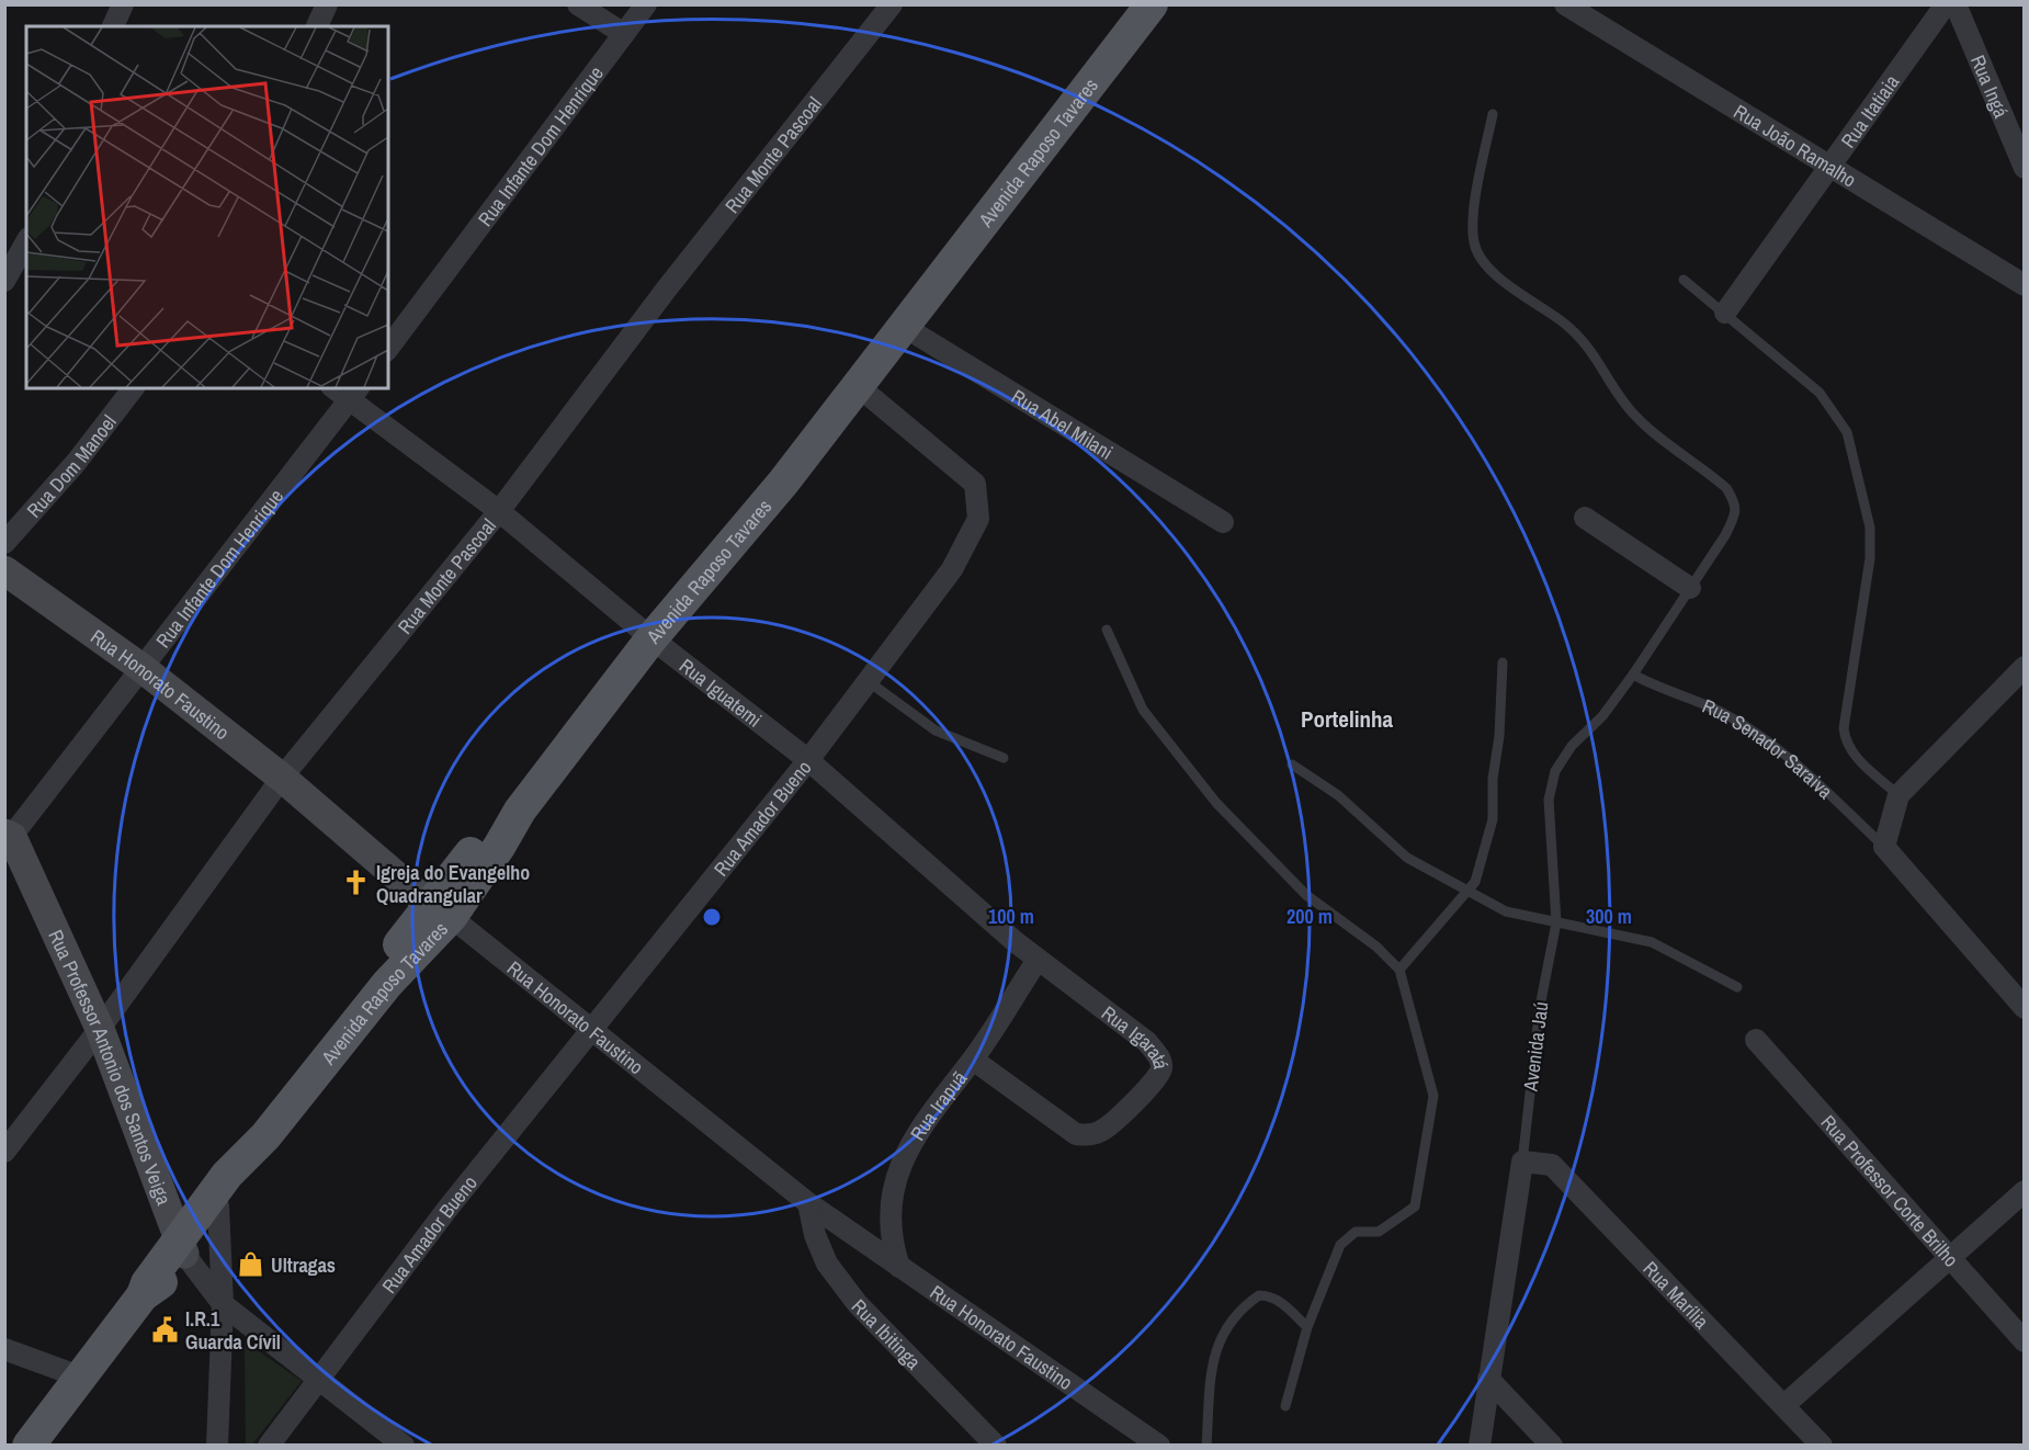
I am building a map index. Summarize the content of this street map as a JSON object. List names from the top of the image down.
{
  "streets": {
    "main road": ["Avenida Raposo Tavares"],
    "street": [
      "Rua Ingá",
      "Rua Itatiaia",
      "Rua João Ramalho",
      "Rua Infante Dom Henrique",
      "Rua Monte Pascoal",
      "Rua Abel Milani",
      "Rua Dom Manoel",
      "Rua Honorato Faustino",
      "Rua Iguatemi",
      "Rua Senador Saraiva",
      "Rua Amador Bueno",
      "Rua Igaratá",
      "Avenida Jaú",
      "Rua Professor Antonio dos Santos Veiga",
      "Rua Irapuã",
      "Rua Professor Corte Brilho",
      "Rua Marília",
      "Rua Ibitinga"
    ]
  },
  "crossings": [
    ["Rua Itatiaia", "Rua João Ramalho"],
    ["Rua Infante Dom Henrique", "Rua Honorato Faustino"],
    ["Rua Infante Dom Henrique", "Rua Iguatemi"],
    ["Rua Infante Dom Henrique", "Rua Professor Antonio dos Santos Veiga"],
    ["Avenida Raposo Tavares", "Rua Abel Milani"],
    ["Avenida Raposo Tavares", "Rua Honorato Faustino"],
    ["Avenida Raposo Tavares", "Rua Iguatemi"],
    ["Avenida Raposo Tavares", "Rua Amador Bueno"],
    ["Avenida Raposo Tavares", "Rua Professor Antonio dos Santos Veiga"],
    ["Rua Monte Pascoal", "Rua Honorato Faustino"],
    ["Rua Monte Pascoal", "Rua Iguatemi"],
    ["Rua Monte Pascoal", "Rua Professor Antonio dos Santos Veiga"],
    ["Rua Honorato Faustino", "Rua Amador Bueno"],
    ["Rua Honorato Faustino", "Rua Irapuã"],
    ["Rua Honorato Faustino", "Rua Ibitinga"],
    ["Rua Iguatemi", "Rua Amador Bueno"],
    ["Rua Iguatemi", "Rua Igaratá"],
    ["Rua Iguatemi", "Rua Irapuã"],
    ["Rua Senador Saraiva", "Avenida Jaú"],
    ["Rua Amador Bueno", "Rua Professor Antonio dos Santos Veiga"],
    ["Rua Igaratá", "Rua Irapuã"],
    ["Avenida Jaú", "Rua Marília"]
  ],
  "districts": ["Portelinha"],
  "places": {
    "church": ["Igreja do Evangelho Quadrangular"],
    "shop": ["Ultragas"],
    "public building": ["I.R.1 Guarda Cívil"]
  },
  "rings": ["100 m", "200 m", "300 m"]
}
